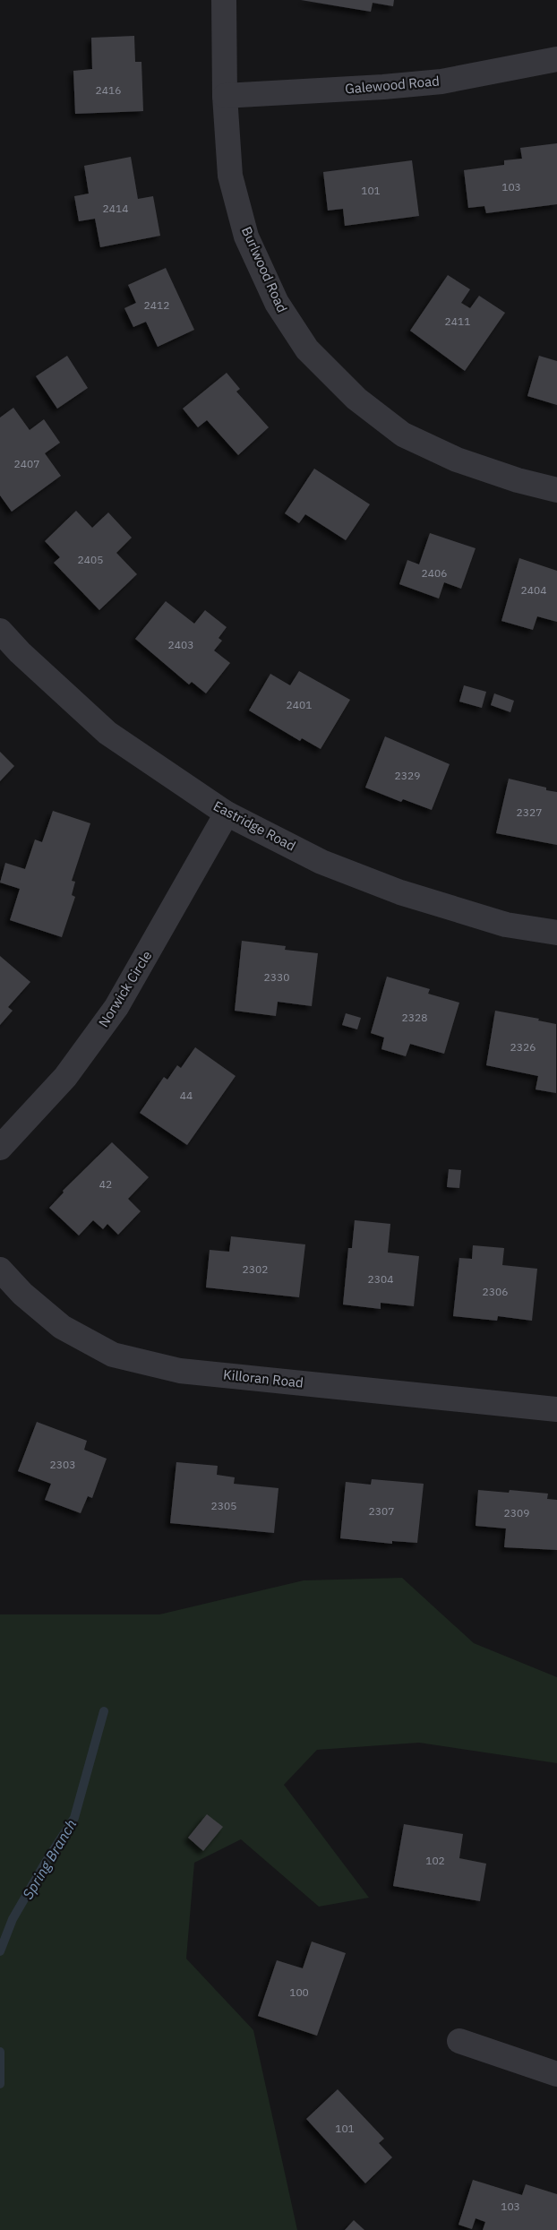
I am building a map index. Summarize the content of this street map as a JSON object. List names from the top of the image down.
{
  "streets": {
    "street": [
      "Galewood Road",
      "Burlwood Road",
      "Eastridge Road",
      "Norwick Circle",
      "Killoran Road"
    ]
  },
  "crossings": [
    ["Galewood Road", "Burlwood Road"],
    ["Eastridge Road", "Norwick Circle"]
  ],
  "water": ["Spring Branch"],
  "house_numbers": [
    "2416",
    "103",
    "101",
    "2414",
    "2412",
    "2411",
    "2407",
    "2405",
    "2406",
    "2404",
    "2403",
    "2401",
    "2329",
    "2327",
    "2330",
    "2328",
    "2326",
    "44",
    "42",
    "2302",
    "2304",
    "2306",
    "2303",
    "2305",
    "2307",
    "2309",
    "102",
    "100",
    "101",
    "103"
  ]
}
